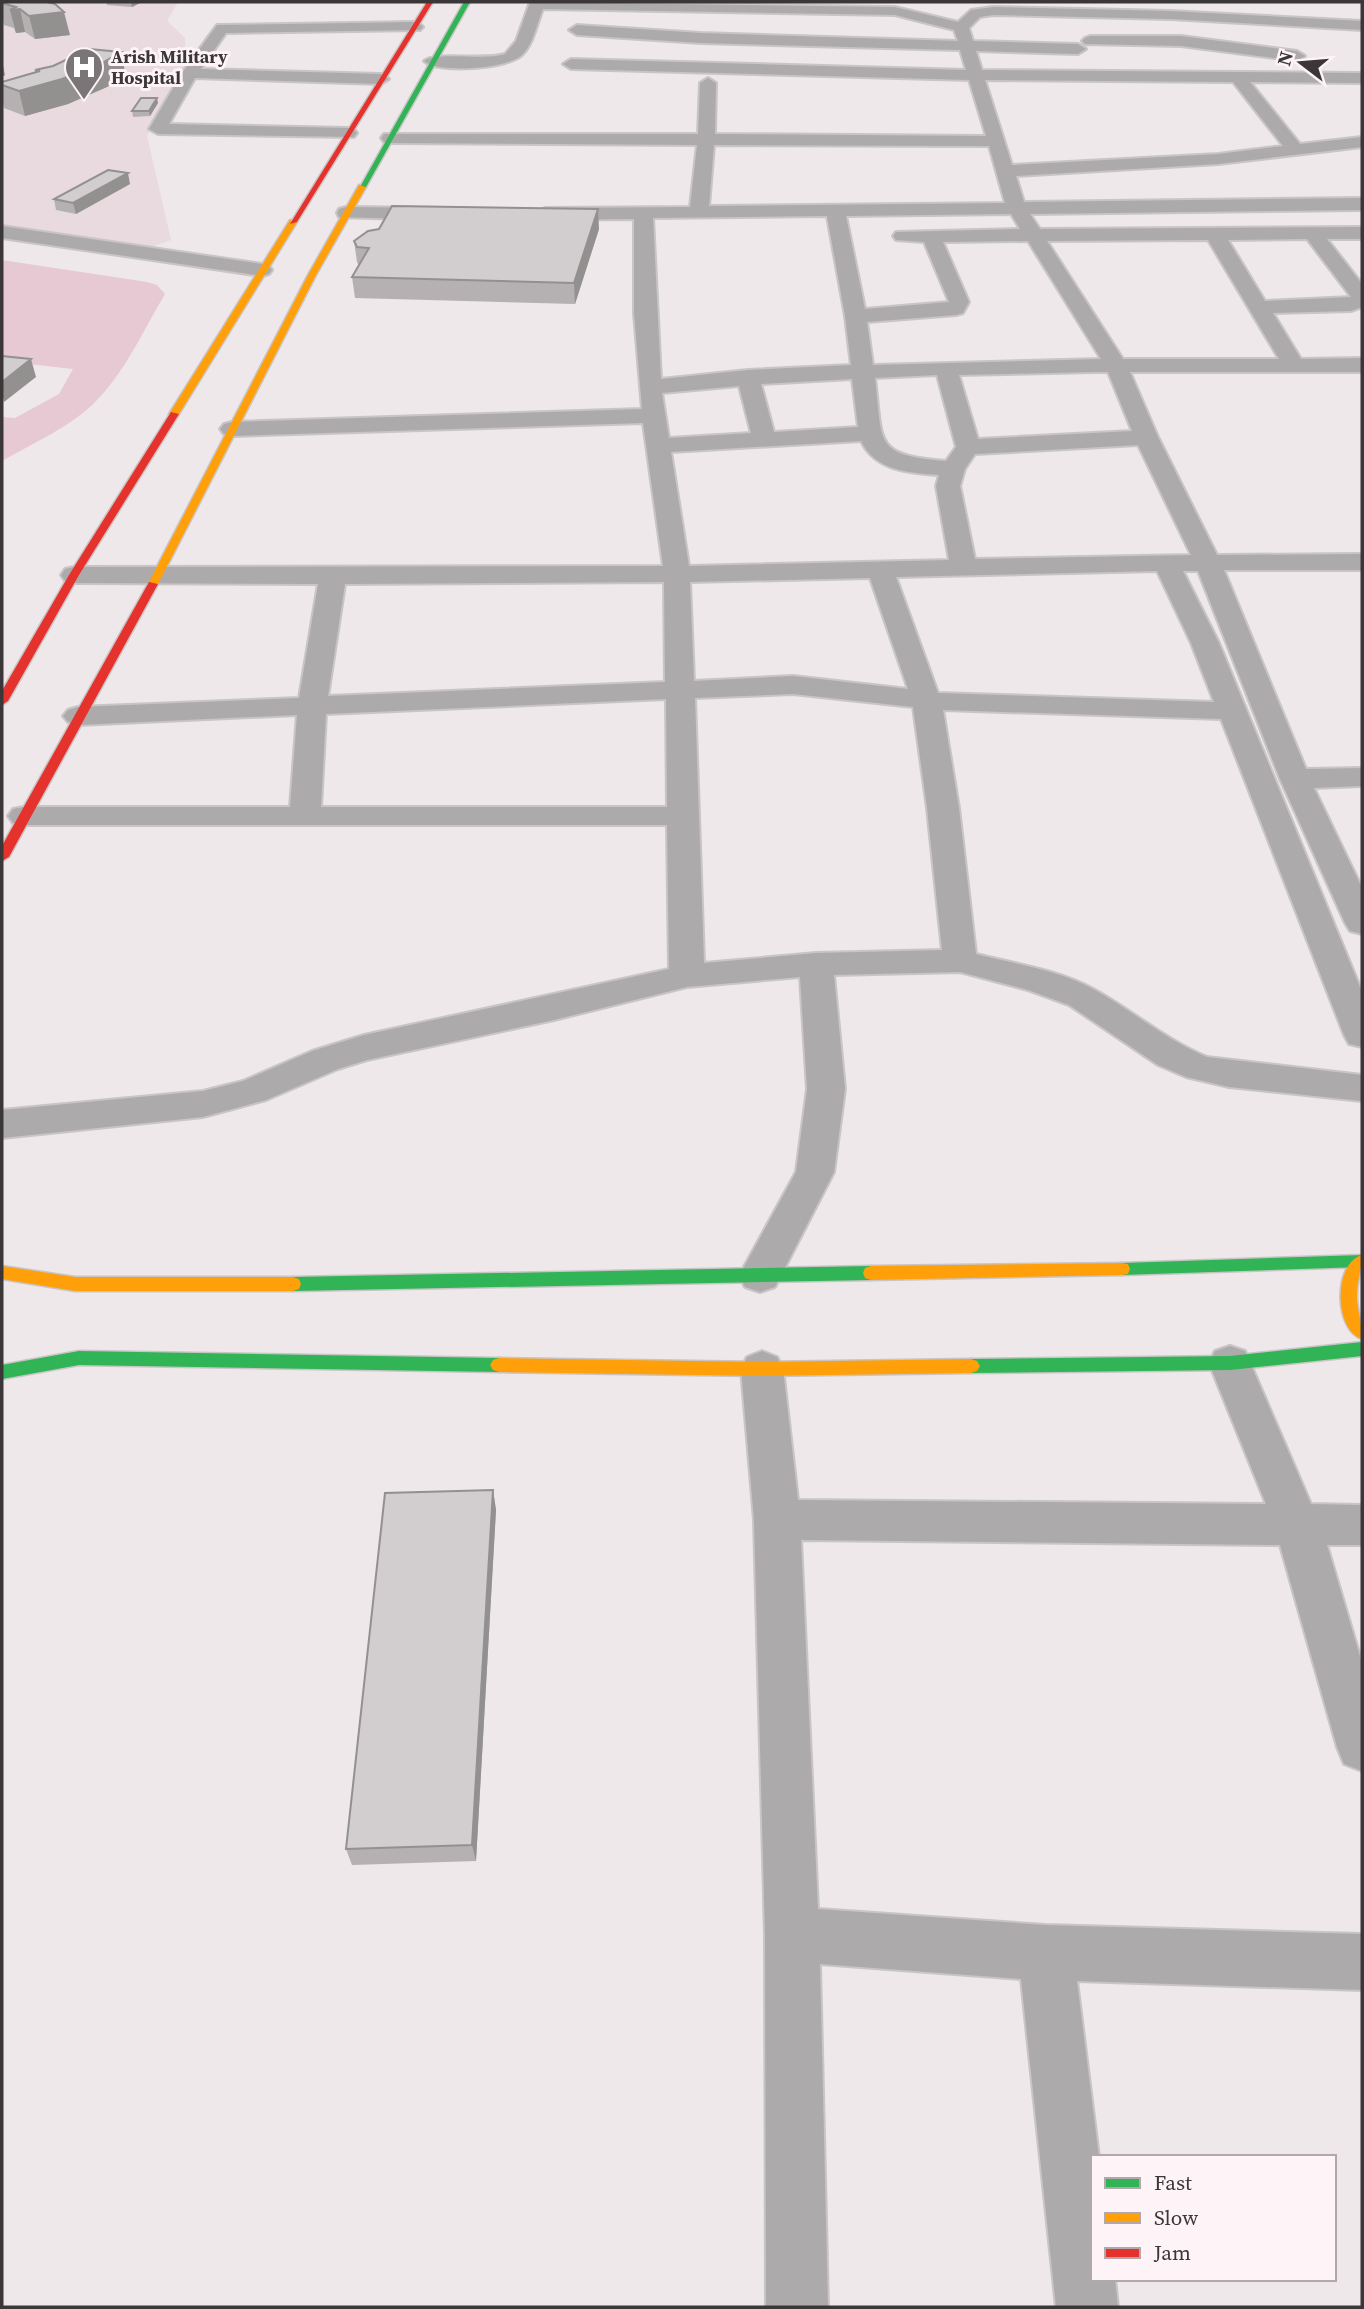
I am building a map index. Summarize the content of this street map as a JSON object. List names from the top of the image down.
{
  "places": {
    "hospital": ["Arish Military Hospital"]
  },
  "legend": ["Fast", "Slow", "Jam"],
  "north": "left"
}
